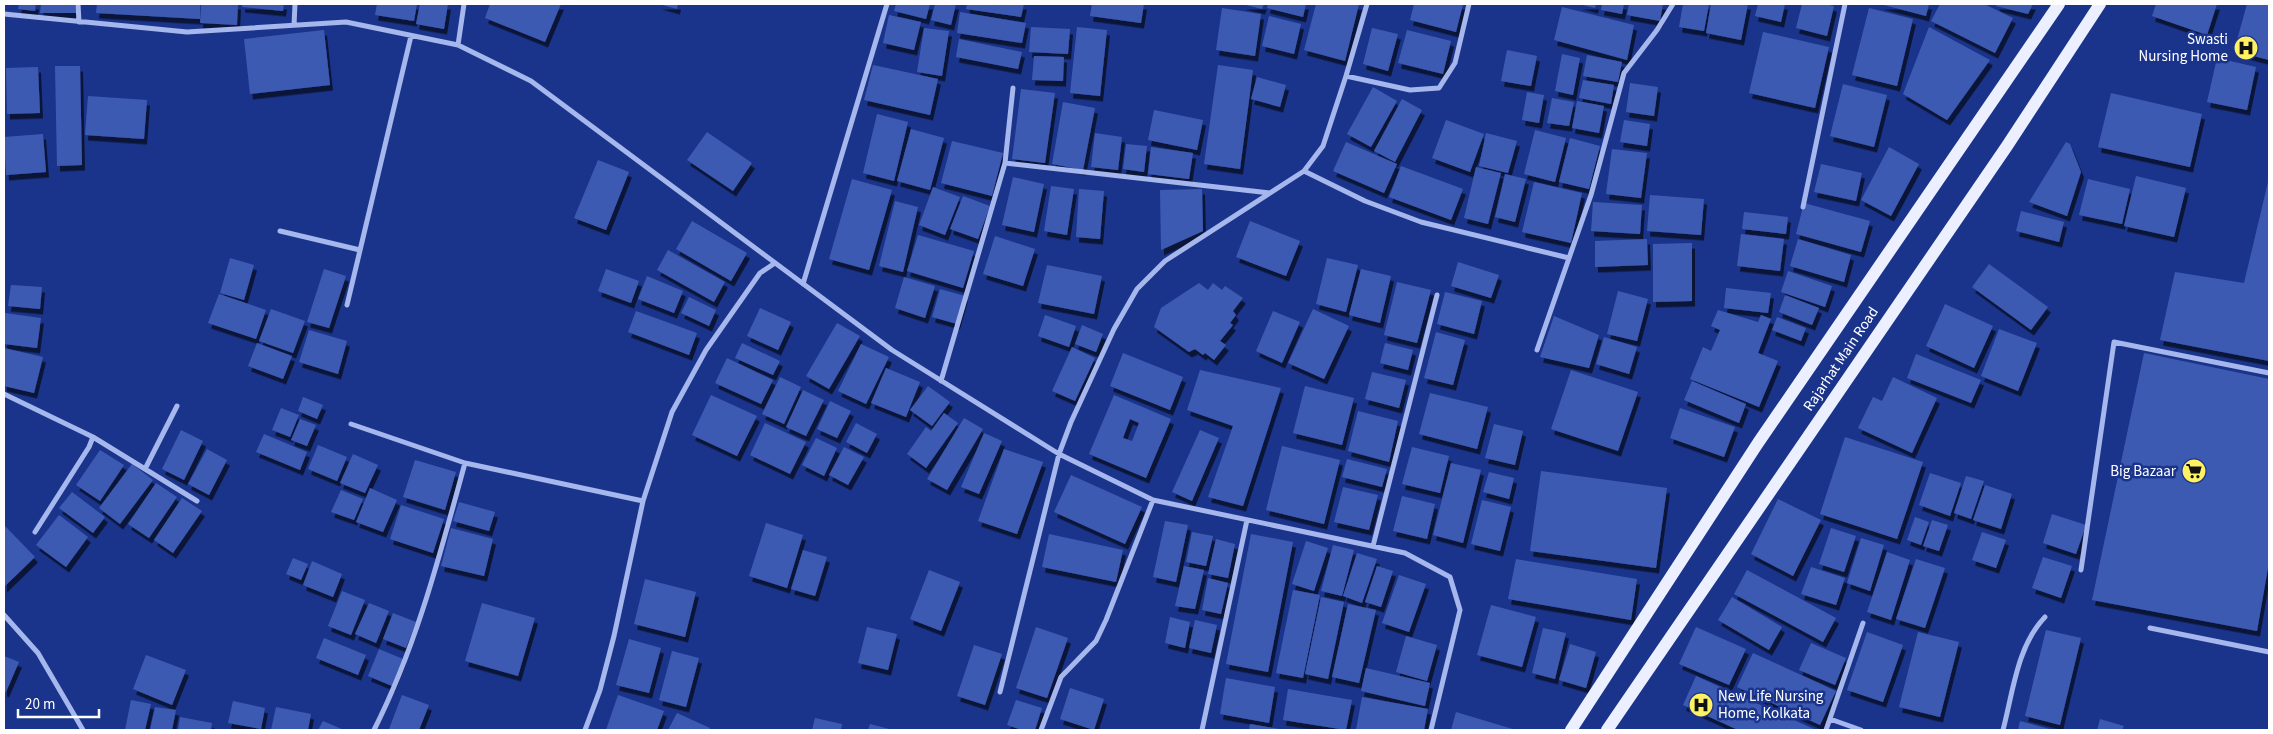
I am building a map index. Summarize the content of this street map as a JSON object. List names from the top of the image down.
{
  "streets": {
    "main road": ["Rajarhat Main Road"]
  },
  "places": {
    "hospital": ["Swasti Nursing Home", "New Life Nursing Home, Kolkata"],
    "supermarket": ["Big Bazaar"]
  },
  "scale_bar": "20 m"
}
